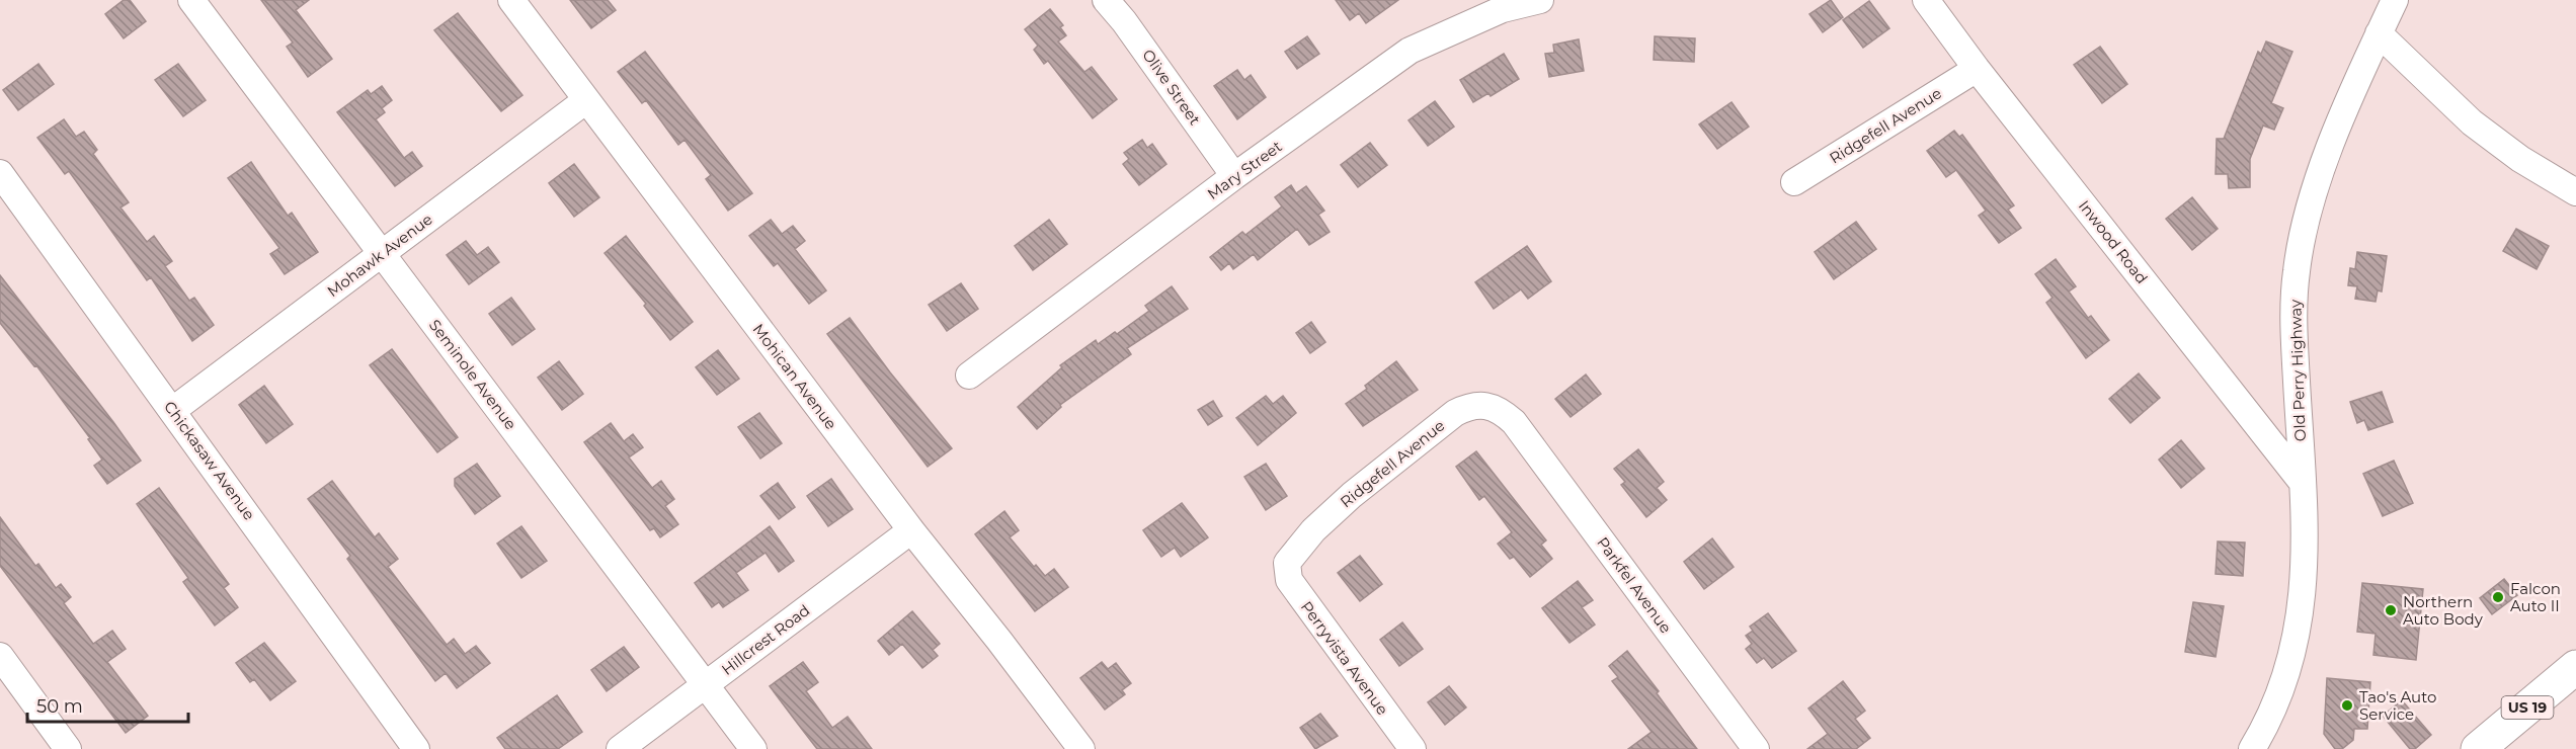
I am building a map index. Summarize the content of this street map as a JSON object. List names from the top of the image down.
{
  "streets": {
    "main road": ["US 19"],
    "street": [
      "Olive Street",
      "Ridgefell Avenue",
      "Mary Street",
      "Inwood Road",
      "Mohawk Avenue",
      "Old Perry Highway",
      "Seminole Avenue",
      "Mohican Avenue",
      "Chickasaw Avenue",
      "Parkfel Avenue",
      "Hillcrest Road",
      "Perryvista Avenue"
    ]
  },
  "crossings": [
    ["Olive Street", "Mary Street"],
    ["Ridgefell Avenue", "Inwood Road"],
    ["Ridgefell Avenue", "Parkfel Avenue"],
    ["Ridgefell Avenue", "Perryvista Avenue"],
    ["Inwood Road", "Old Perry Highway"],
    ["Mohawk Avenue", "Seminole Avenue"],
    ["Mohawk Avenue", "Mohican Avenue"],
    ["Mohawk Avenue", "Chickasaw Avenue"],
    ["Seminole Avenue", "Hillcrest Road"],
    ["Mohican Avenue", "Hillcrest Road"]
  ],
  "places": ["Falcon Auto II", "Northern Auto Body", "Tao's Auto Service"],
  "scale_bar": "50 m"
}
